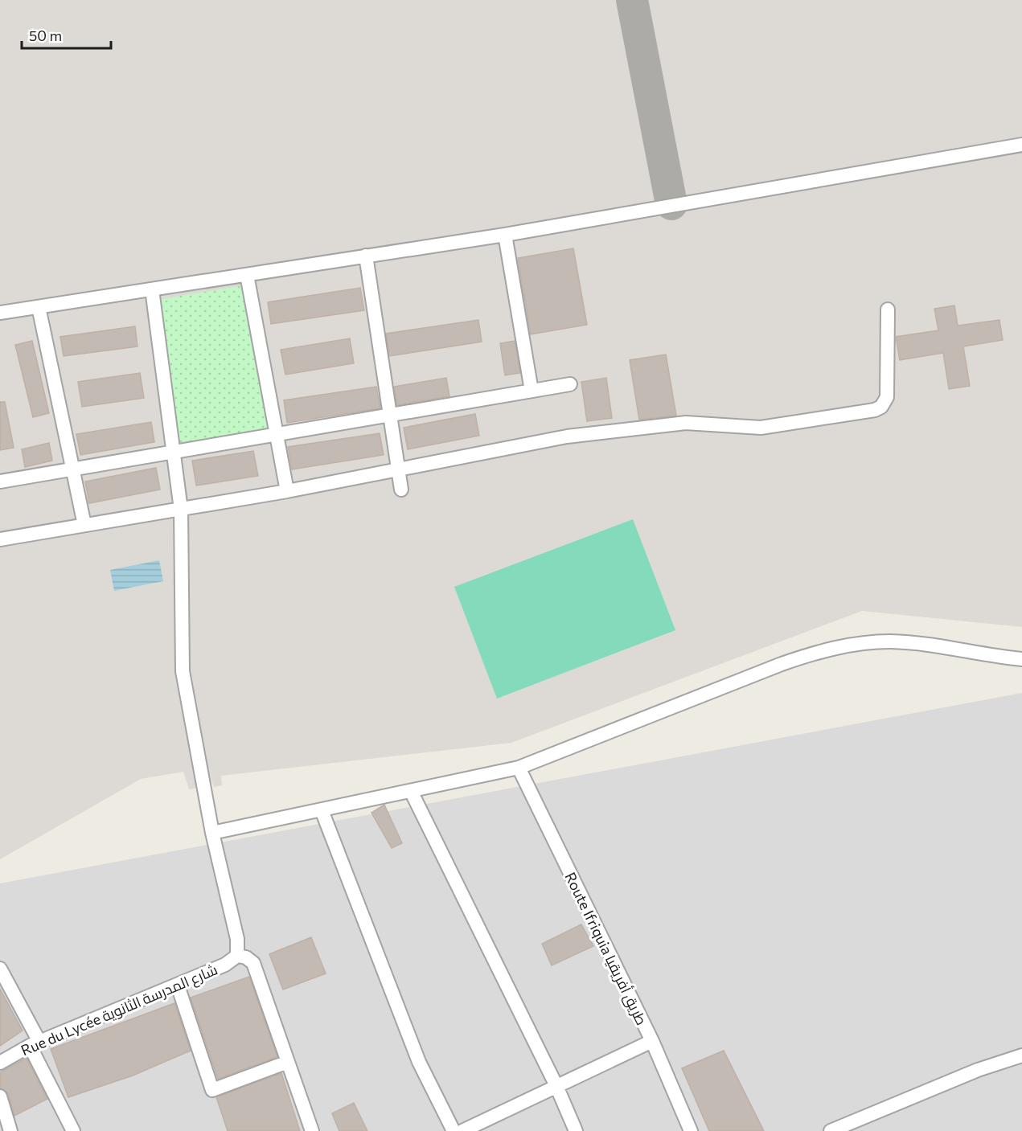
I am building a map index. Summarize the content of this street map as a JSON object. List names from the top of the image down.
{
  "streets": {
    "street": ["Route Ifriquia طريق أفريقيا", "Rue du Lycée شارع المدرسة الثانوية"]
  },
  "scale_bar": "50 m"
}
